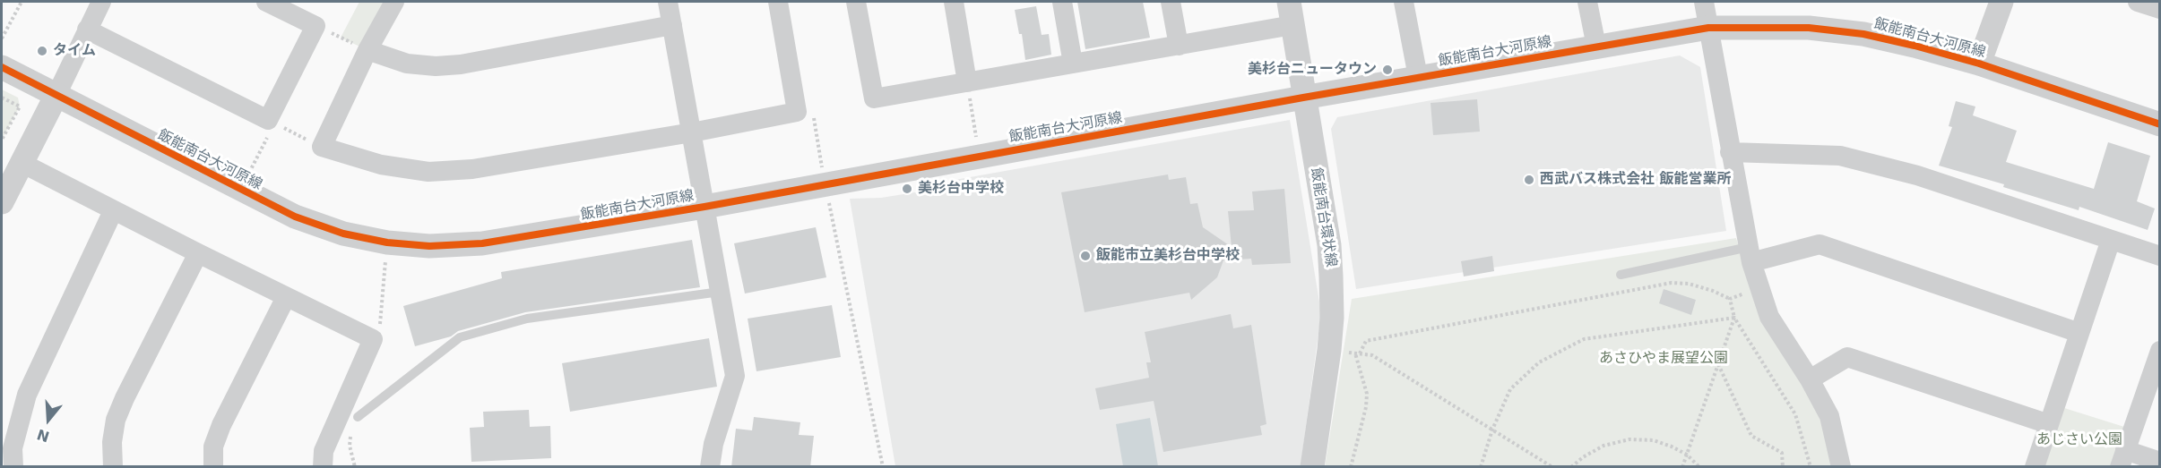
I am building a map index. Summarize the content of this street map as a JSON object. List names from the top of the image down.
{
  "streets": {
    "street": ["飯能南台大河原線", "飯能南台環状線"]
  },
  "crossings": [
    ["飯能南台大河原線", "飯能南台環状線"]
  ],
  "parks": ["あさひやま展望公園", "あじさい公園"],
  "places": [
    "タイム",
    "美杉台ニュータウン",
    "西武バス株式会社 飯能営業所",
    "美杉台中学校",
    "飯能市立美杉台中学校"
  ],
  "north": "bottom"
}
